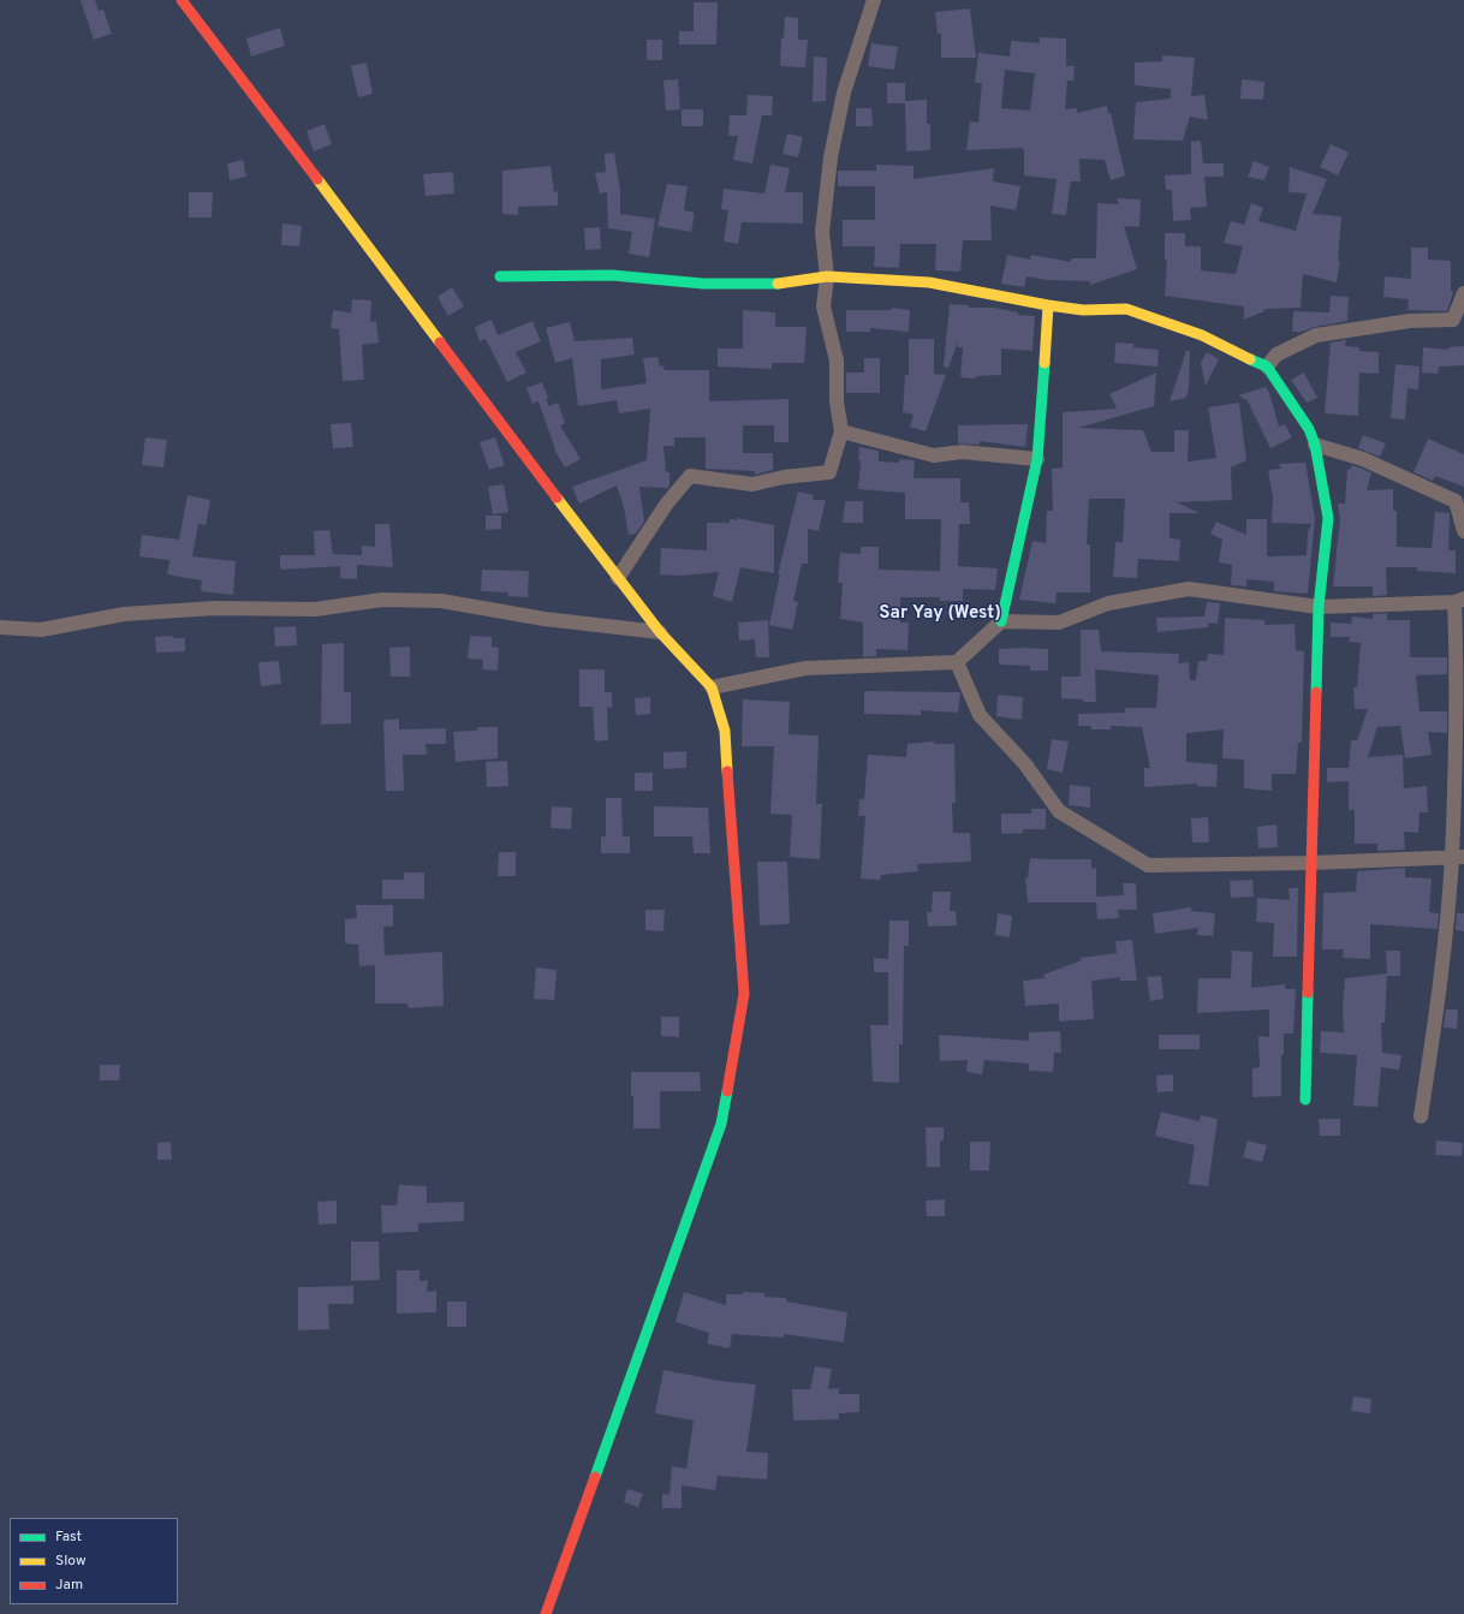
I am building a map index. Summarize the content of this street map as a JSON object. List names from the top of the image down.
{
  "districts": ["Sar Yay (West)"],
  "legend": ["Fast", "Slow", "Jam"]
}
